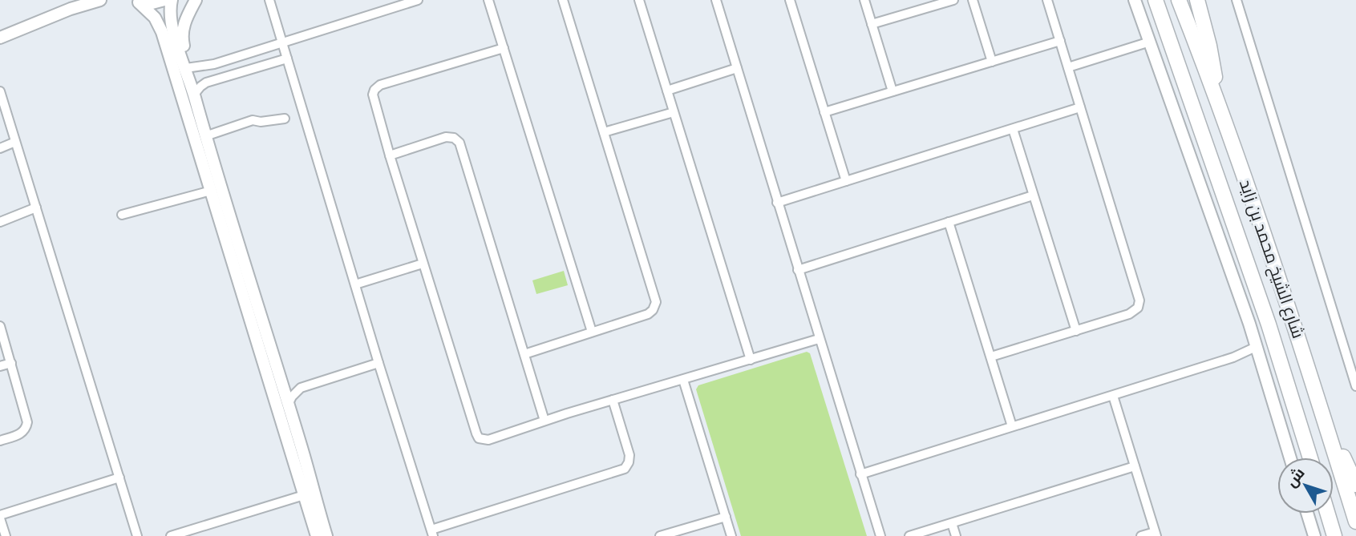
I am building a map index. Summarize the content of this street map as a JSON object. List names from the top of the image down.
{
  "streets": {
    "highway": ["شارع الشيخ محمد بن زايد"]
  },
  "north": "top left"
}
